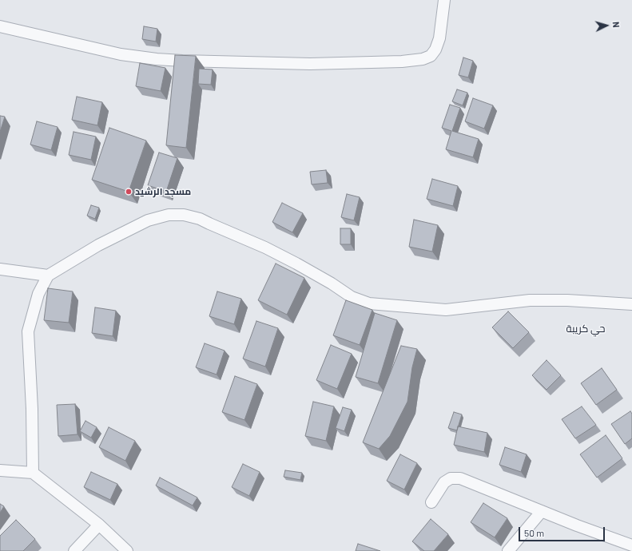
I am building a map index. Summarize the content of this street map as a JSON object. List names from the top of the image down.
{
  "districts": ["حي كريبة"],
  "places": ["مسجد الرشيد"],
  "scale_bar": "50 m",
  "north": "right"
}
